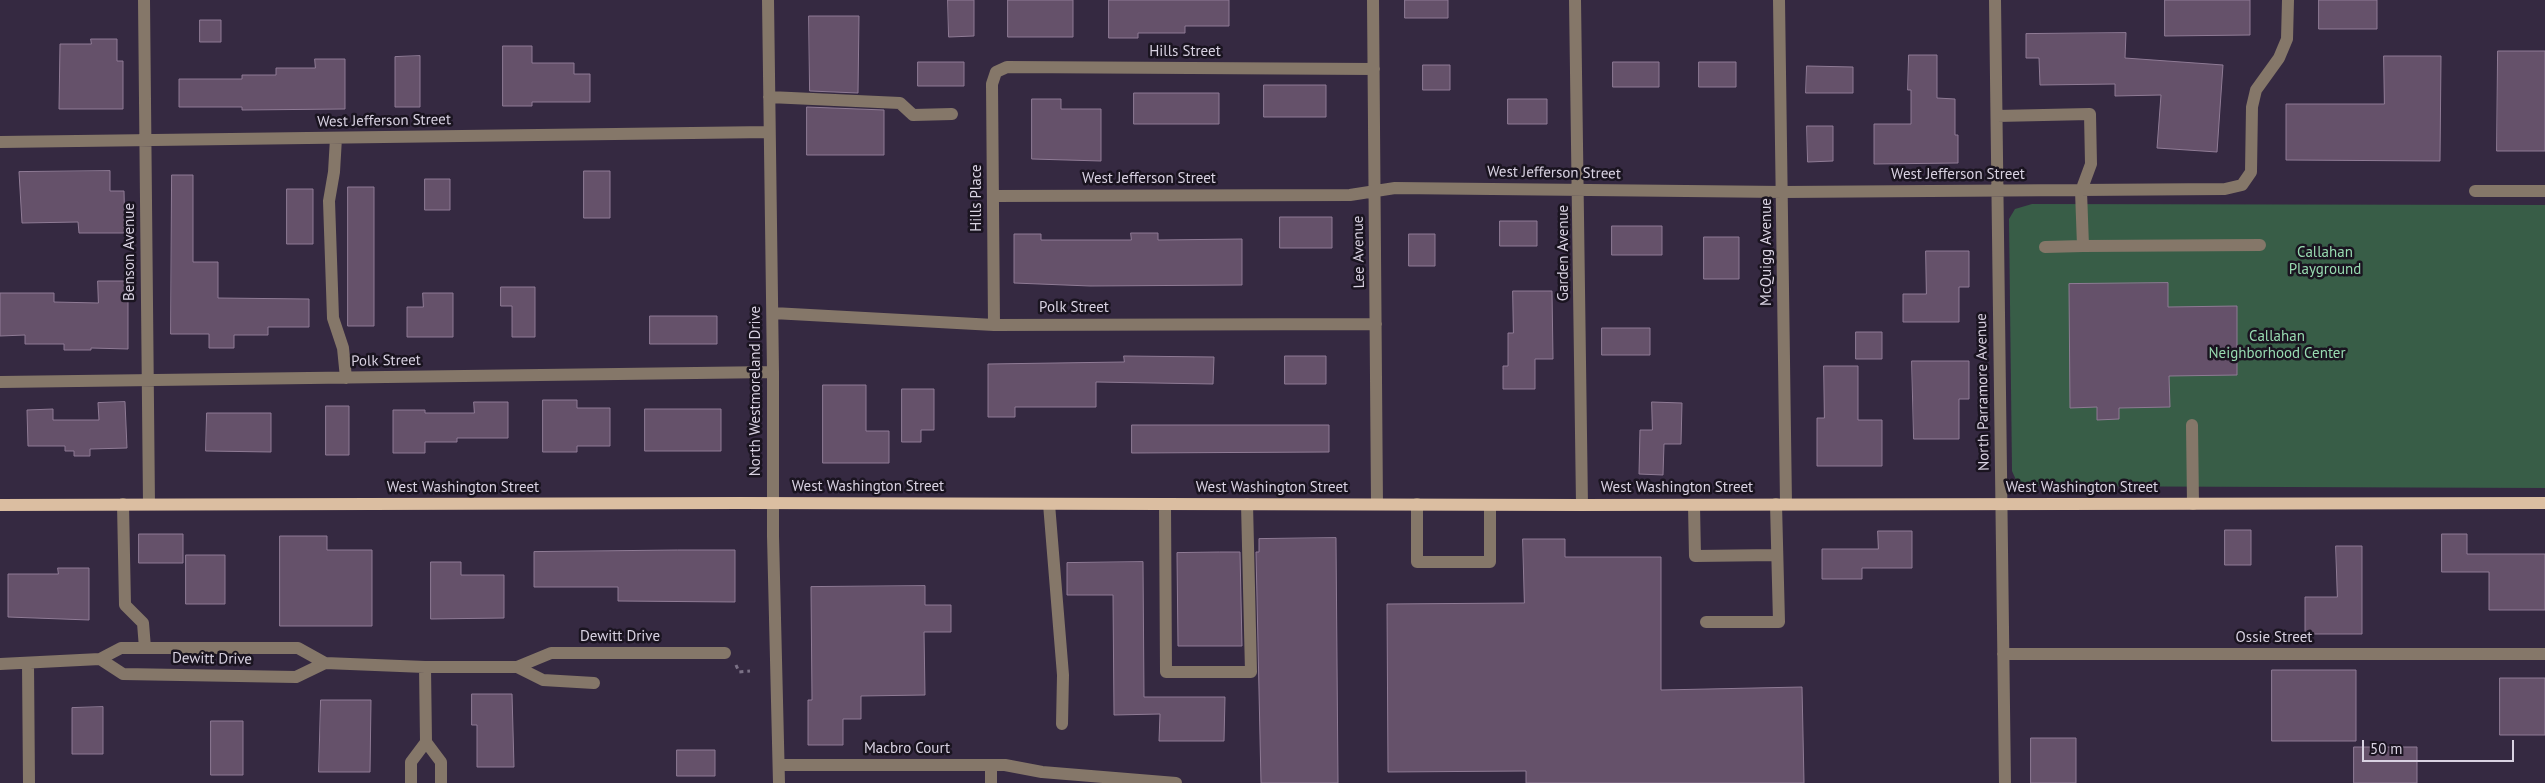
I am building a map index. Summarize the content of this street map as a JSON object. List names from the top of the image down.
{
  "streets": {
    "main road": ["West Washington Street"],
    "street": [
      "Hills Street",
      "West Jefferson Street",
      "Hills Place",
      "Benson Avenue",
      "Lee Avenue",
      "McQuigg Avenue",
      "Garden Avenue",
      "Polk Street",
      "North Westmoreland Drive",
      "North Parramore Avenue",
      "Dewitt Drive",
      "Ossie Street",
      "Macbro Court"
    ]
  },
  "crossings": [
    ["Hills Street", "Hills Place"],
    ["Hills Street", "Lee Avenue"],
    ["West Jefferson Street", "Hills Place"],
    ["West Jefferson Street", "Benson Avenue"],
    ["West Jefferson Street", "Lee Avenue"],
    ["West Jefferson Street", "McQuigg Avenue"],
    ["West Jefferson Street", "Garden Avenue"],
    ["West Jefferson Street", "North Westmoreland Drive"],
    ["West Jefferson Street", "North Parramore Avenue"],
    ["Hills Place", "Polk Street"],
    ["Benson Avenue", "Polk Street"],
    ["Benson Avenue", "West Washington Street"],
    ["Lee Avenue", "Polk Street"],
    ["Lee Avenue", "West Washington Street"],
    ["McQuigg Avenue", "West Washington Street"],
    ["Garden Avenue", "West Washington Street"],
    ["Polk Street", "North Westmoreland Drive"],
    ["North Westmoreland Drive", "West Washington Street"],
    ["North Westmoreland Drive", "Macbro Court"],
    ["North Parramore Avenue", "West Washington Street"],
    ["North Parramore Avenue", "Ossie Street"]
  ],
  "parks": ["Callahan Playground", "Callahan Neighborhood Center"],
  "scale_bar": "50 m"
}
